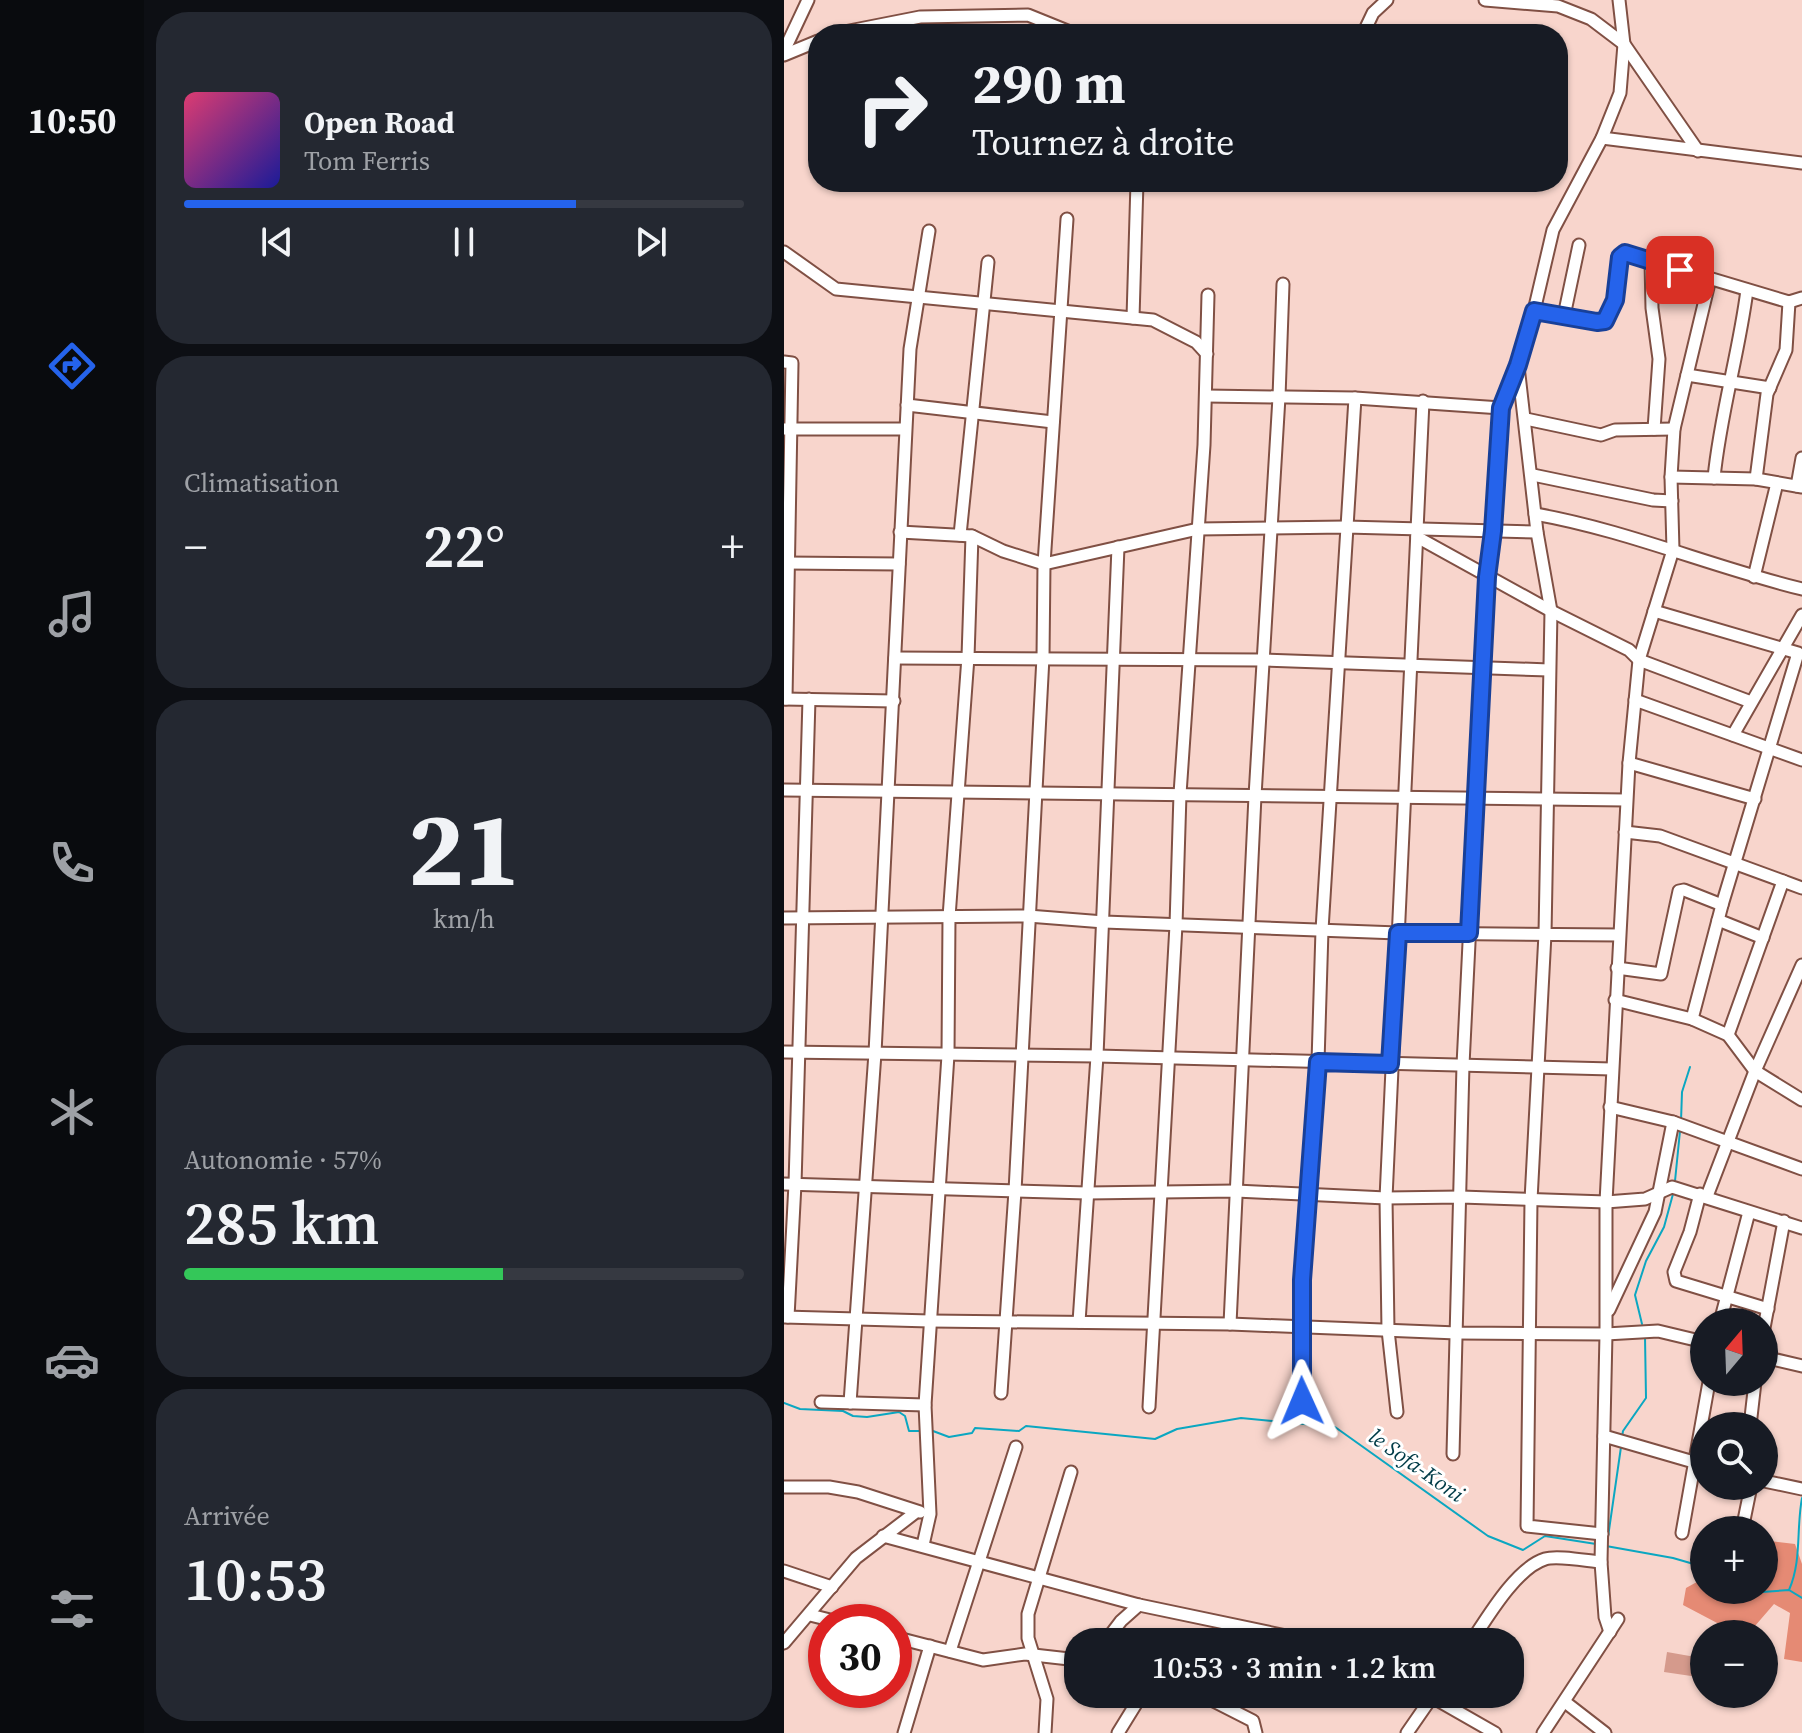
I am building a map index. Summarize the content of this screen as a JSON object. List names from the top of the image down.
{
  "water": ["le Sofa-Koni"],
  "north": "top",
  "page": {
    "tabs": "10:50",
    "turn": ["290 m", "Tournez à droite"],
    "song": ["Open Road", "Tom Ferris"],
    "tile": [
      "Climatisation",
      ["21", "km/h"],
      ["Autonomie · 57%", "285 km"],
      ["Arrivée", "10:53"]
    ],
    "heat": ["−", "22°", "+"],
    "map_buttons": ["+", "−"],
    "limit": "30",
    "trip": "10:53 · 3 min · 1.2 km"
  }
}
